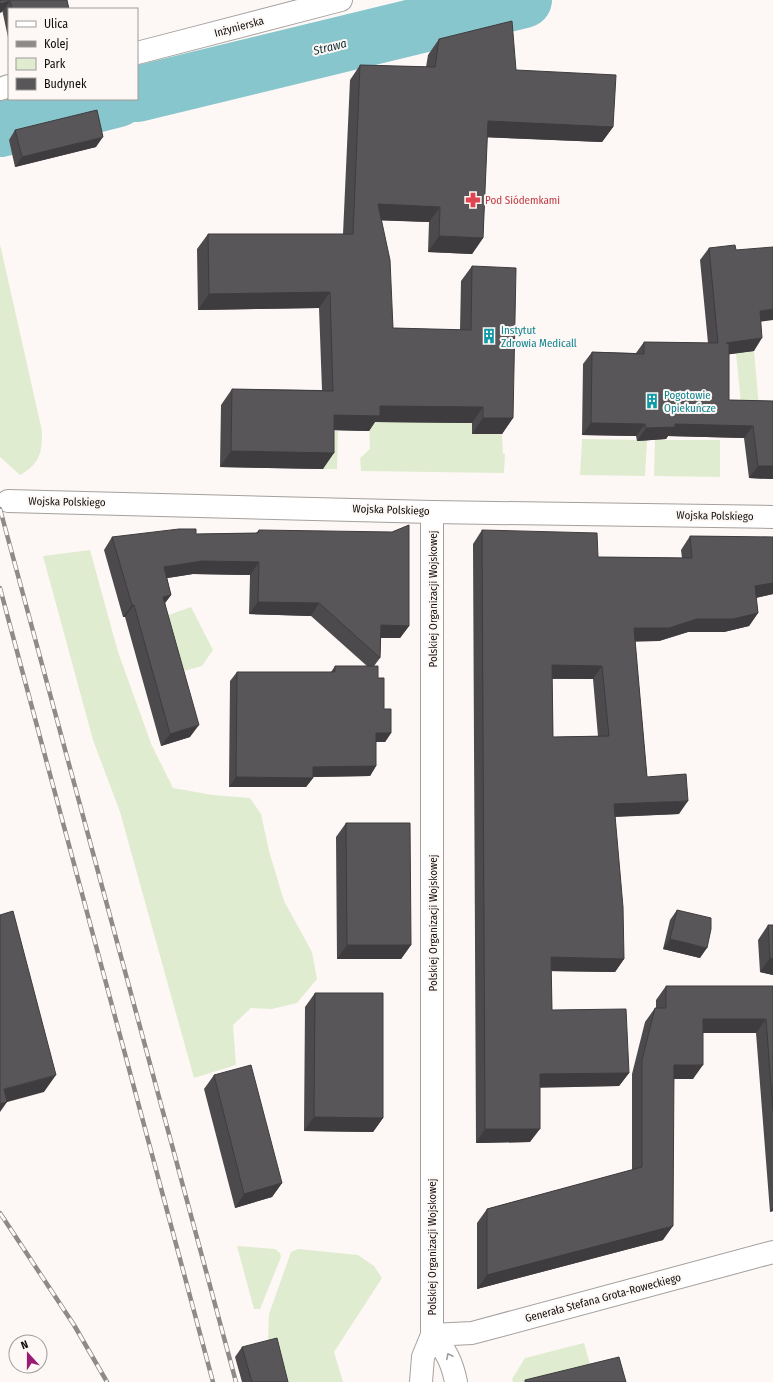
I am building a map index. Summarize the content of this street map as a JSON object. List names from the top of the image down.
{
  "streets": {
    "street": [
      "Inżynierska",
      "Wojska Polskiego",
      "Polskiej Organizacji Wojskowej",
      "Generała Stefana Grota-Roweckiego"
    ]
  },
  "crossings": [
    ["Wojska Polskiego", "Polskiej Organizacji Wojskowej"],
    ["Polskiej Organizacji Wojskowej", "Generała Stefana Grota-Roweckiego"]
  ],
  "water": ["Strawa"],
  "places": {
    "pharmacy": ["Pod Siódemkami"],
    "building": ["Instytut Zdrowia Medicall", "Pogotowie Opiekuńcze"]
  },
  "legend": [
    "Ulica",
    "Kolej",
    "Park",
    "Budynek"
  ],
  "north": "top"
}
